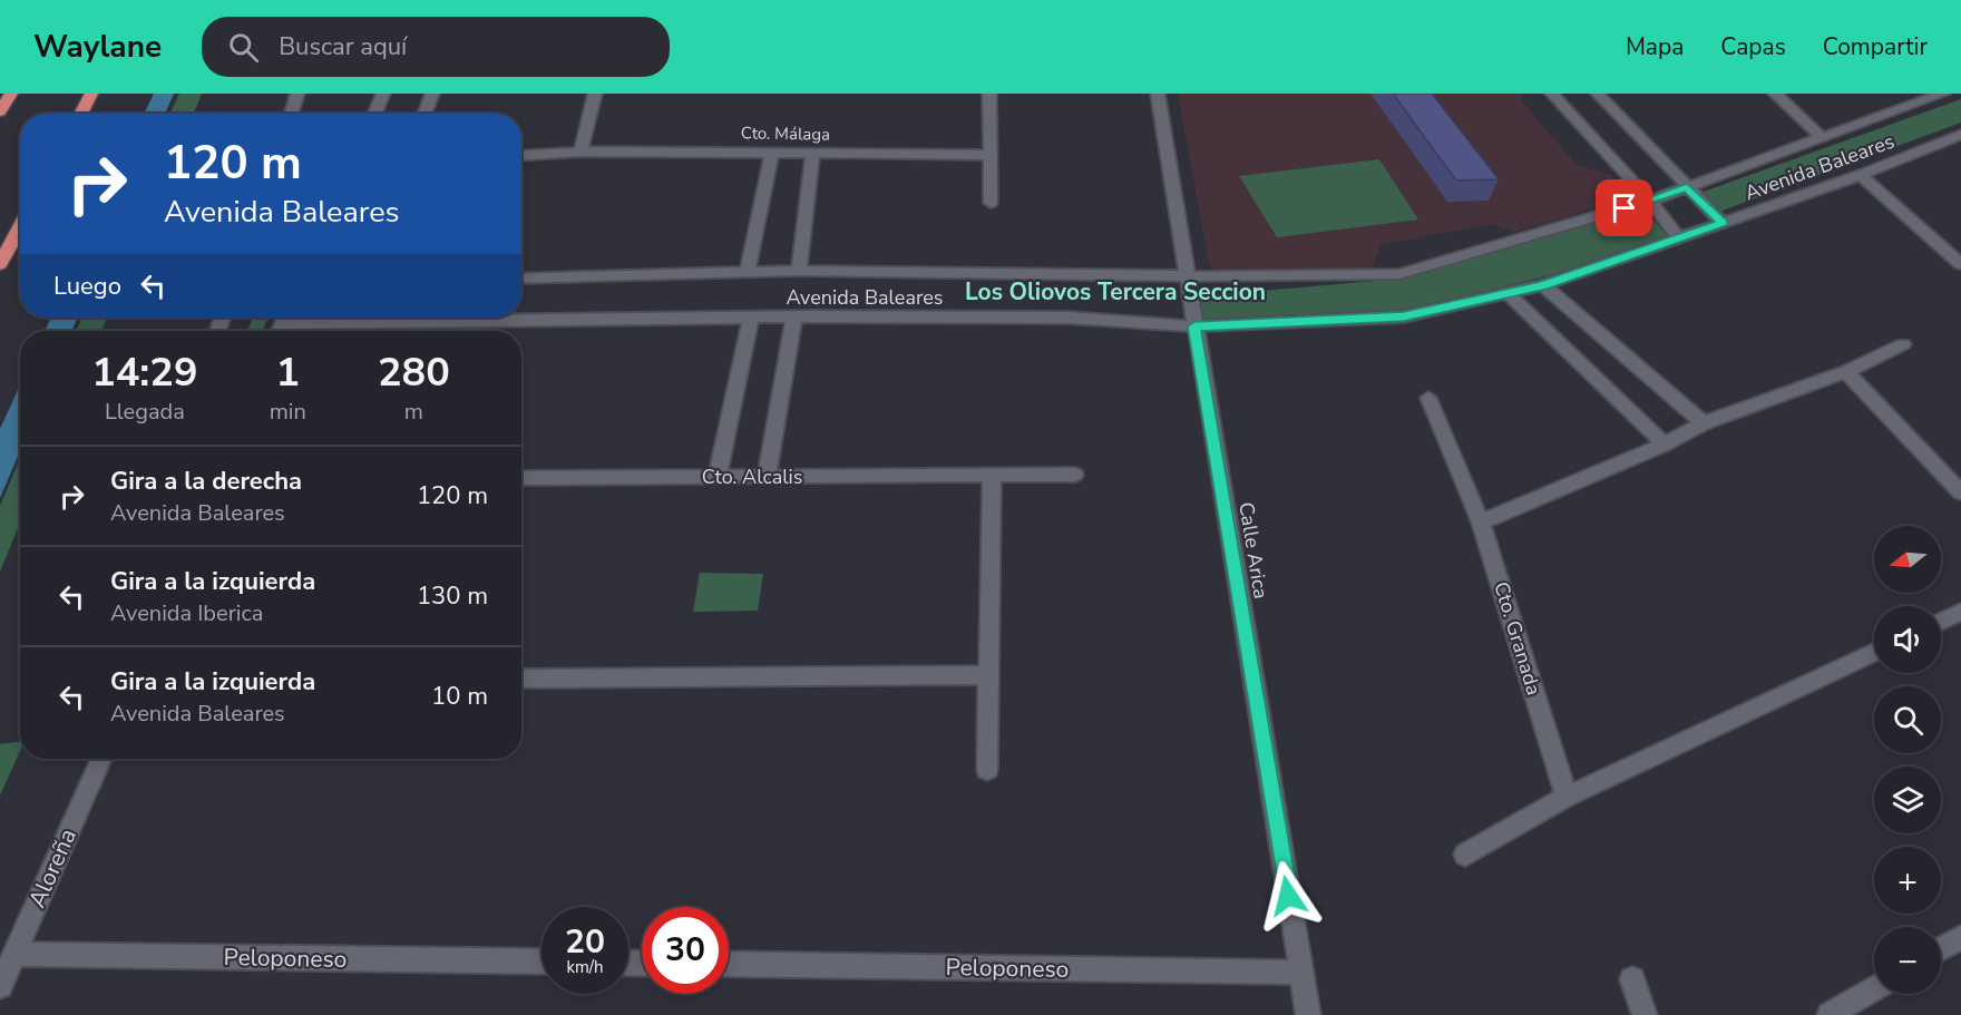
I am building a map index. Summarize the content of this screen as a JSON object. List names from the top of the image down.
{
  "streets": {
    "street": [
      "Cto. Málaga",
      "Avenida Baleares",
      "Cto. Alcalis",
      "Calle Arica",
      "Cto. Granada",
      "Aloreña",
      "Peloponeso"
    ]
  },
  "crossings": [
    ["Avenida Baleares", "Calle Arica"],
    ["Calle Arica", "Peloponeso"],
    ["Aloreña", "Peloponeso"]
  ],
  "districts": ["Los Oliovos Tercera Seccion"],
  "north": "left",
  "page": {
    "header": "Waylane",
    "search": "Buscar aquí",
    "nav": ["Mapa", "Capas", "Compartir"],
    "turn": ["120 m", "Avenida Baleares"],
    "then": "Luego",
    "eta": [
      "14:29",
      "Llegada",
      "1",
      "min",
      "280",
      "m"
    ],
    "list": [
      {
        "name": "Gira a la derecha",
        "note": "Avenida Baleares",
        "value": "120 m"
      },
      {
        "name": "Gira a la izquierda",
        "note": "Avenida Iberica",
        "value": "130 m"
      },
      {
        "name": "Gira a la izquierda",
        "note": "Avenida Baleares",
        "value": "10 m"
      }
    ],
    "map_buttons": ["+", "−"],
    "speed": "20 km/h",
    "limit": "30"
  }
}
